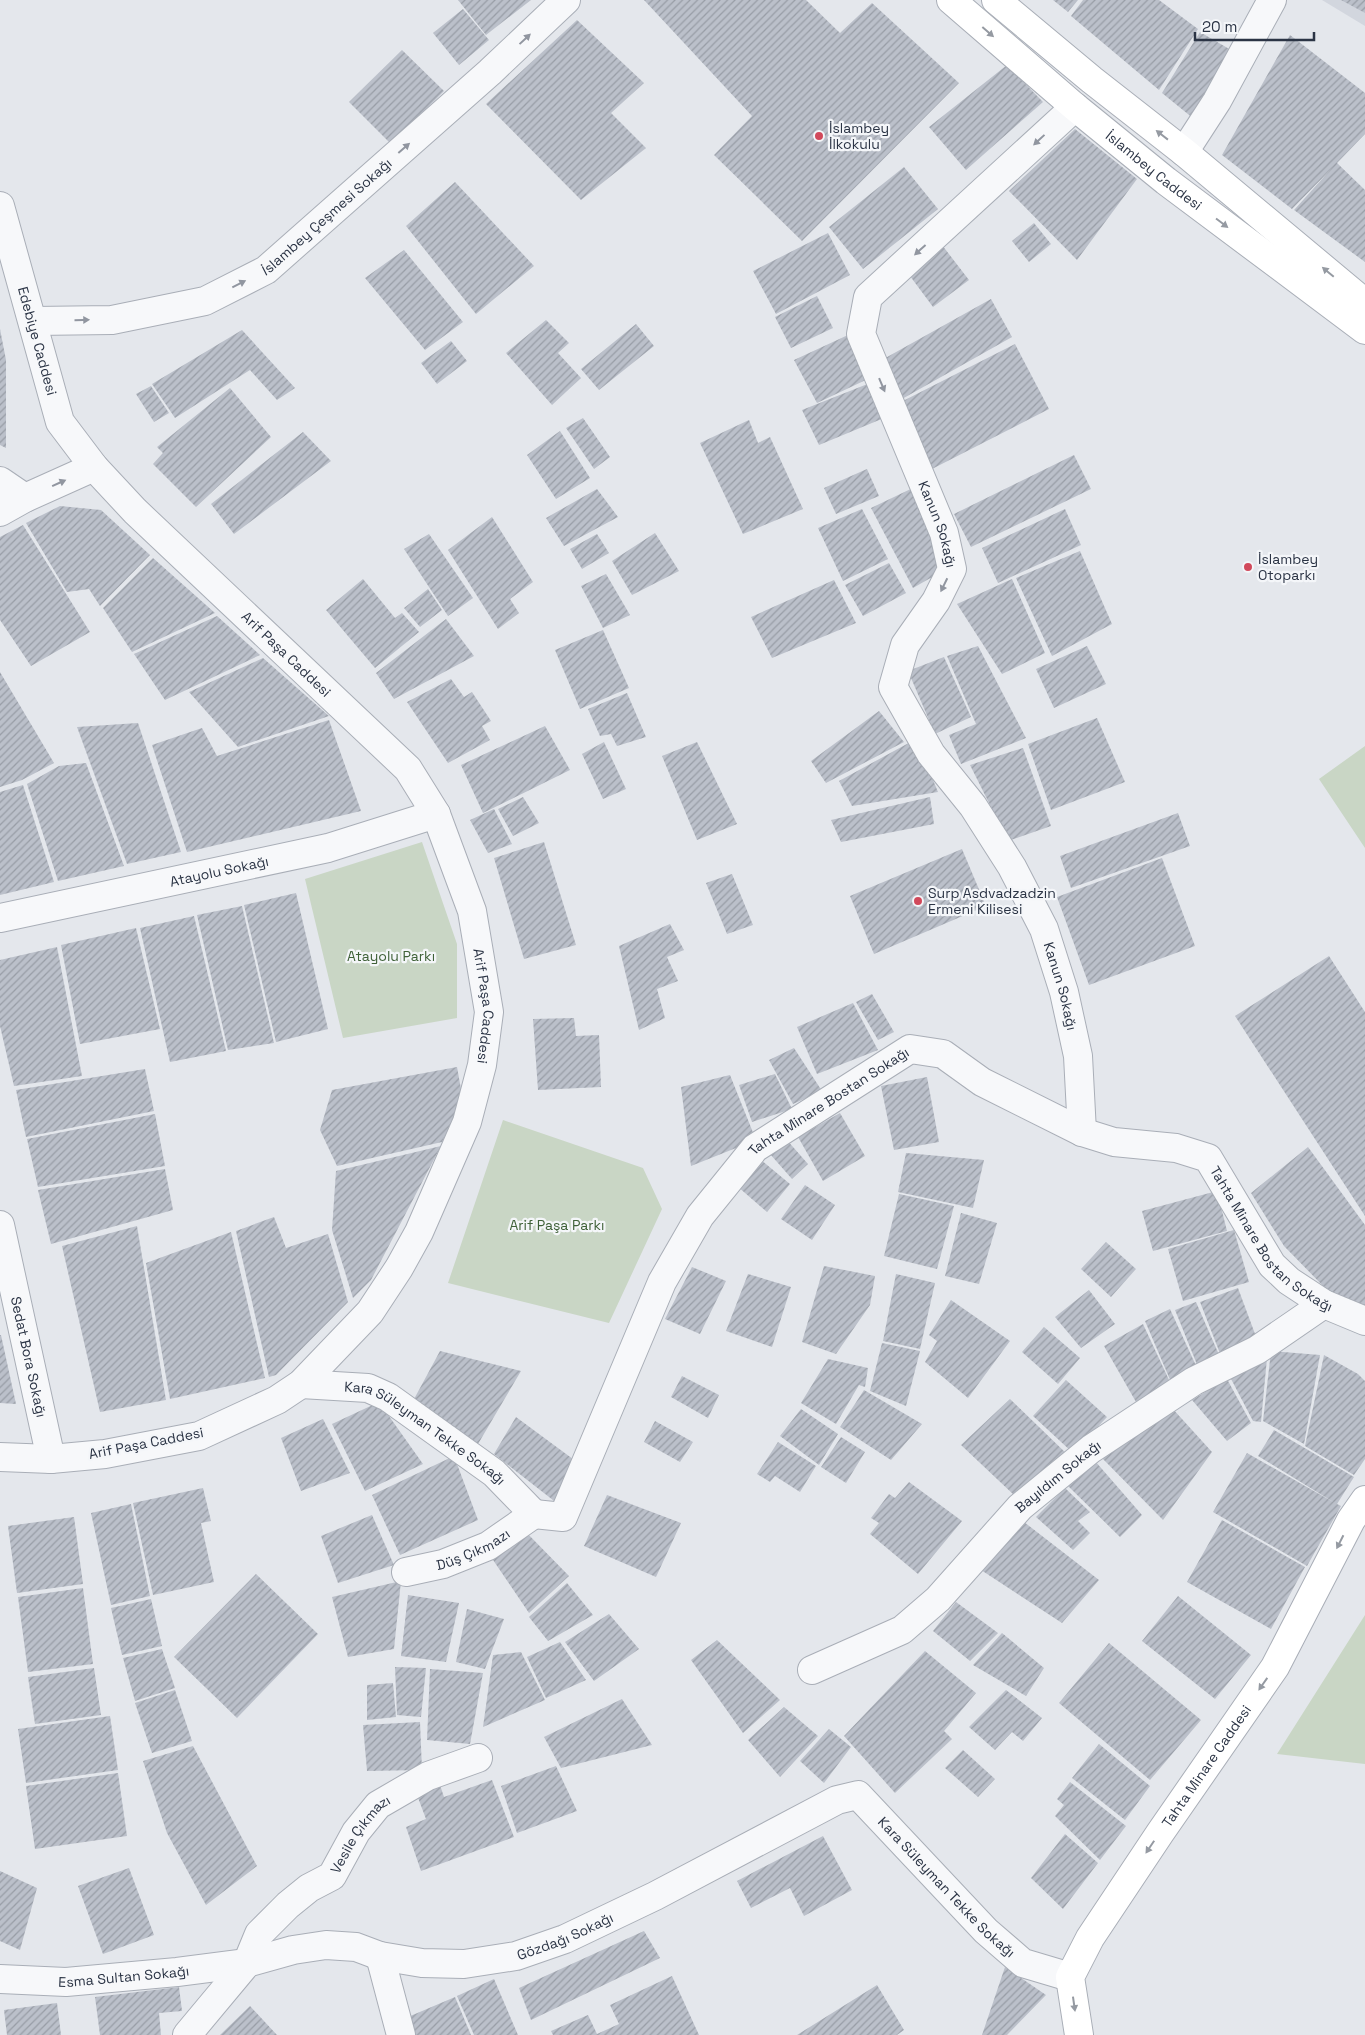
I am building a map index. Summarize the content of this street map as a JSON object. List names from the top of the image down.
{
  "streets": {
    "main road": ["İslambey Caddesi", "Tahta Minare Caddesi"],
    "street": [
      "İslambey Çeşmesi Sokağı",
      "Edebiye Caddesi",
      "Kanun Sokağı",
      "Arif Paşa Caddesi",
      "Atayolu Sokağı",
      "Tahta Minare Bostan Sokağı",
      "Sedat Bora Sokağı",
      "Kara Süleyman Tekke Sokağı",
      "Bayıldım Sokağı",
      "Düş Çıkmazı",
      "Vesile Çıkmazı",
      "Gözdağı Sokağı",
      "Esma Sultan Sokağı"
    ]
  },
  "crossings": [
    ["İslambey Caddesi", "Kanun Sokağı"],
    ["İslambey Çeşmesi Sokağı", "Edebiye Caddesi"],
    ["Edebiye Caddesi", "Arif Paşa Caddesi"],
    ["Kanun Sokağı", "Tahta Minare Bostan Sokağı"],
    ["Arif Paşa Caddesi", "Atayolu Sokağı"],
    ["Arif Paşa Caddesi", "Sedat Bora Sokağı"],
    ["Arif Paşa Caddesi", "Kara Süleyman Tekke Sokağı"],
    ["Tahta Minare Bostan Sokağı", "Kara Süleyman Tekke Sokağı"],
    ["Tahta Minare Bostan Sokağı", "Bayıldım Sokağı"],
    ["Tahta Minare Bostan Sokağı", "Düş Çıkmazı"],
    ["Kara Süleyman Tekke Sokağı", "Düş Çıkmazı"],
    ["Kara Süleyman Tekke Sokağı", "Tahta Minare Caddesi"],
    ["Kara Süleyman Tekke Sokağı", "Gözdağı Sokağı"],
    ["Vesile Çıkmazı", "Gözdağı Sokağı"],
    ["Vesile Çıkmazı", "Esma Sultan Sokağı"],
    ["Gözdağı Sokağı", "Esma Sultan Sokağı"]
  ],
  "one_way": ["İslambey Çeşmesi Sokağı", "Kanun Sokağı", "Tahta Minare Caddesi"],
  "parks": ["Atayolu Parkı", "Arif Paşa Parkı"],
  "places": ["İslambey İlkokulu", "İslambey Otoparkı", "Surp Asdvadzadzin Ermeni Kilisesi"],
  "scale_bar": "20 m"
}
